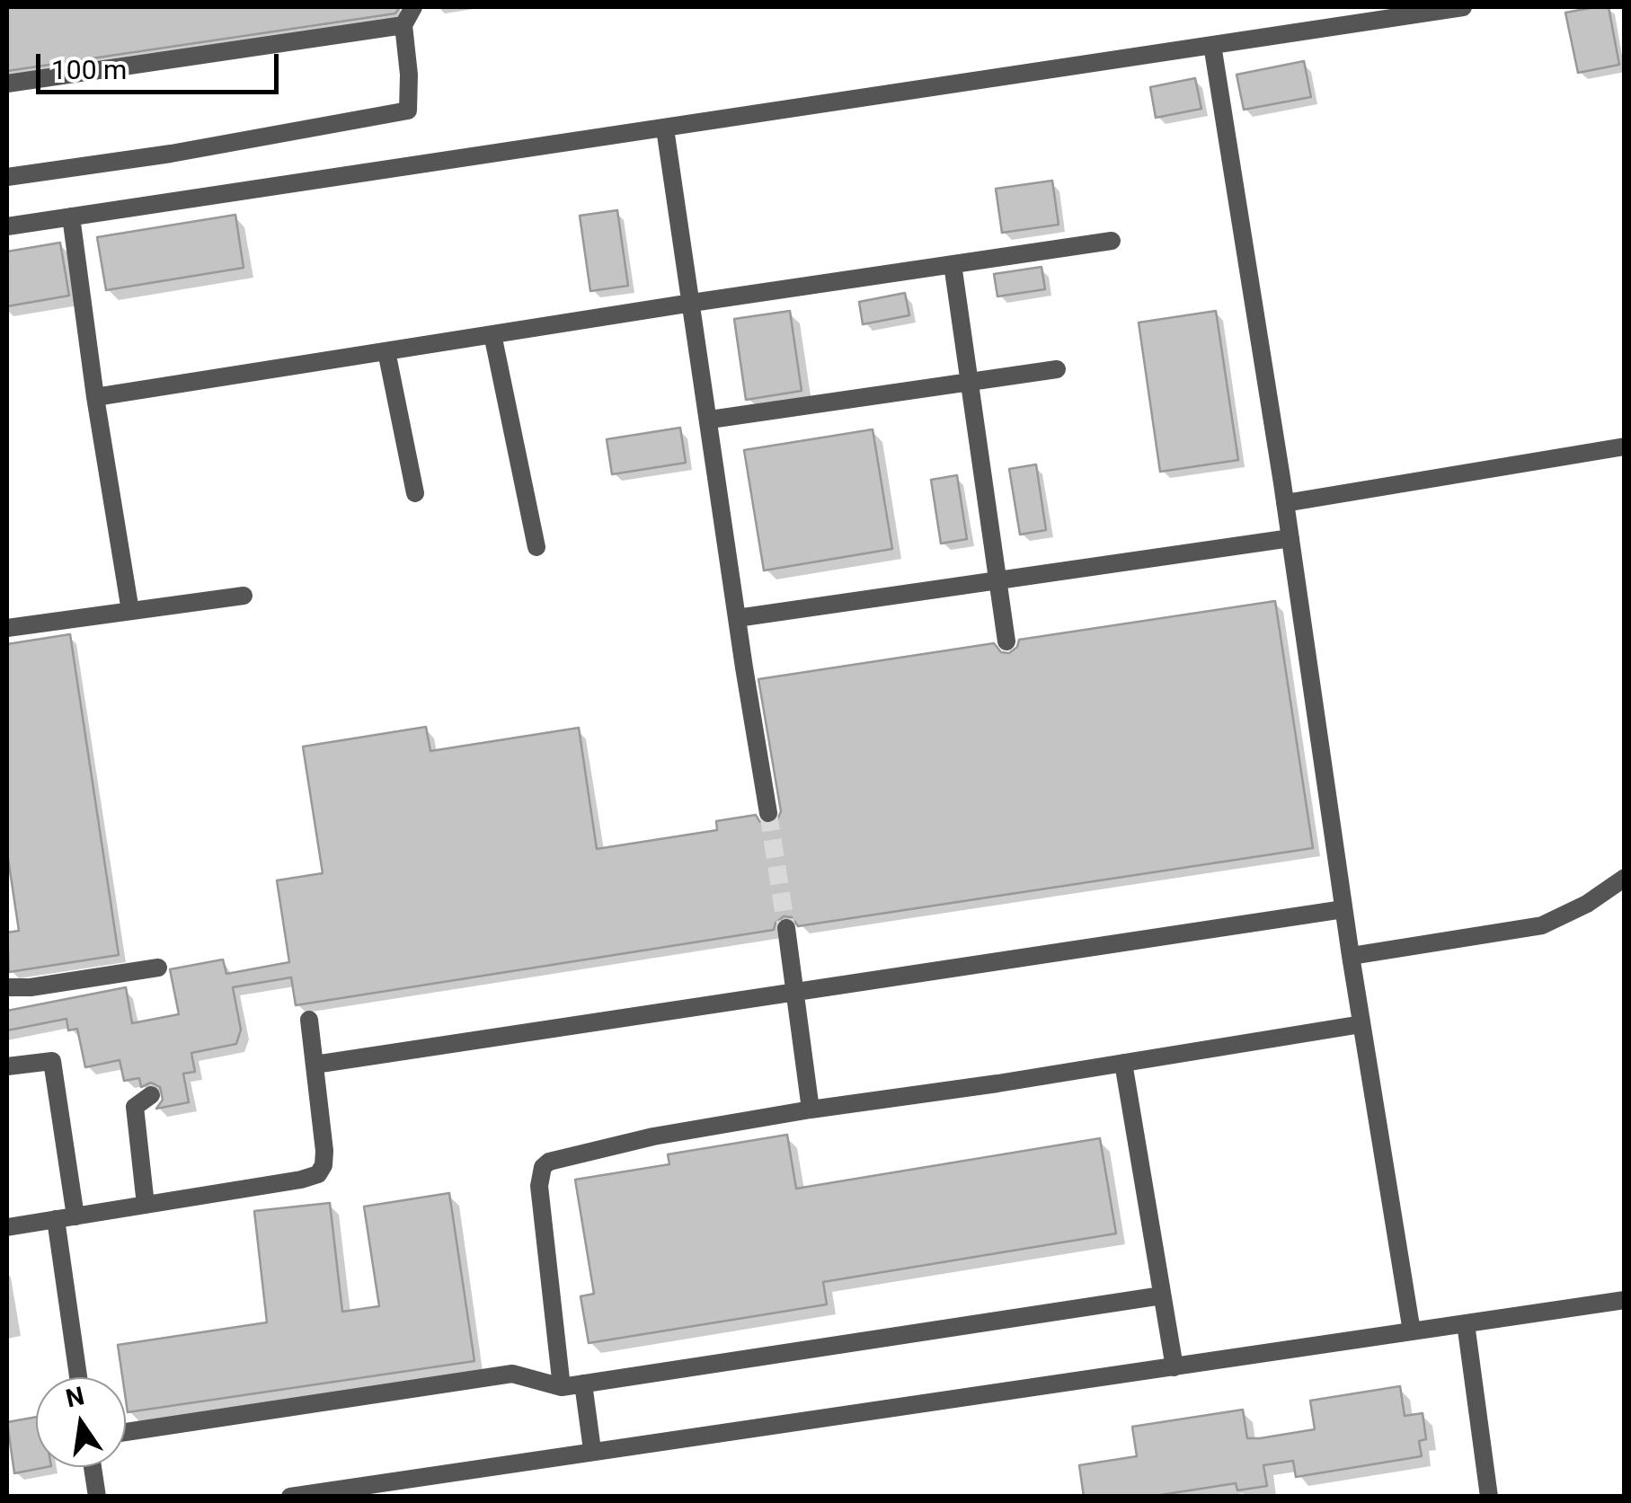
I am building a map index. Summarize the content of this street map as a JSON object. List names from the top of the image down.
{
  "scale_bar": "100 m",
  "north": "top"
}
